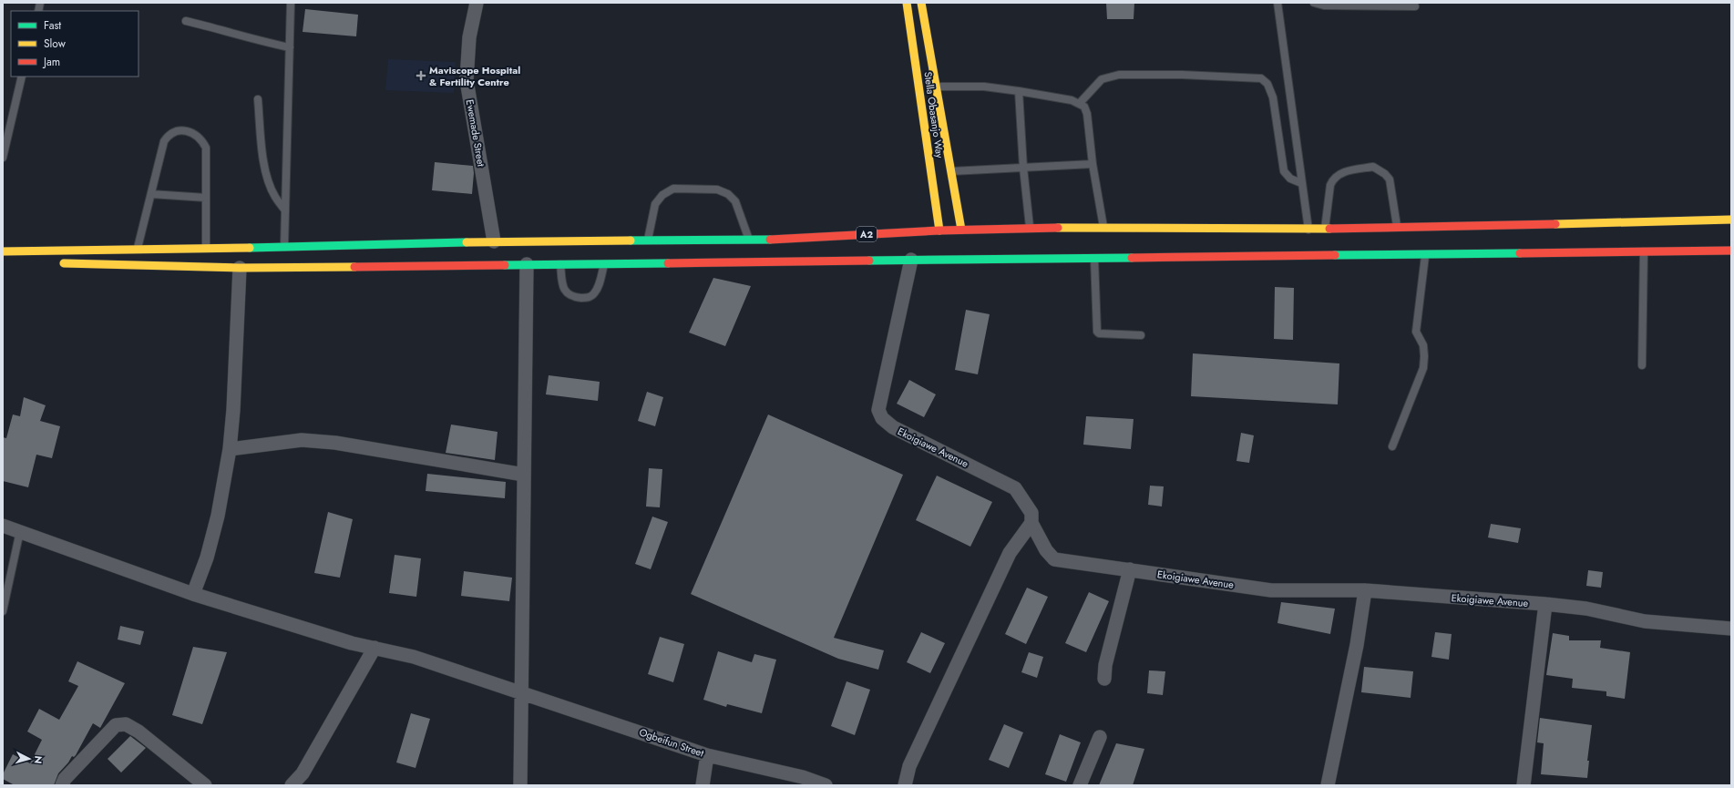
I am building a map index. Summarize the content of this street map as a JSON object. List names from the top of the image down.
{
  "streets": {
    "main road": ["Stella Obasanjo Way", "A2"],
    "street": ["Ewemade Street", "Ekoigiawe Avenue", "Ogbeifun Street"]
  },
  "crossings": [
    ["Stella Obasanjo Way", "A2"],
    ["Ewemade Street", "A2"]
  ],
  "places": {
    "health": ["Maviscope Hospital & Fertility Centre"]
  },
  "legend": ["Fast", "Slow", "Jam"],
  "north": "right"
}
